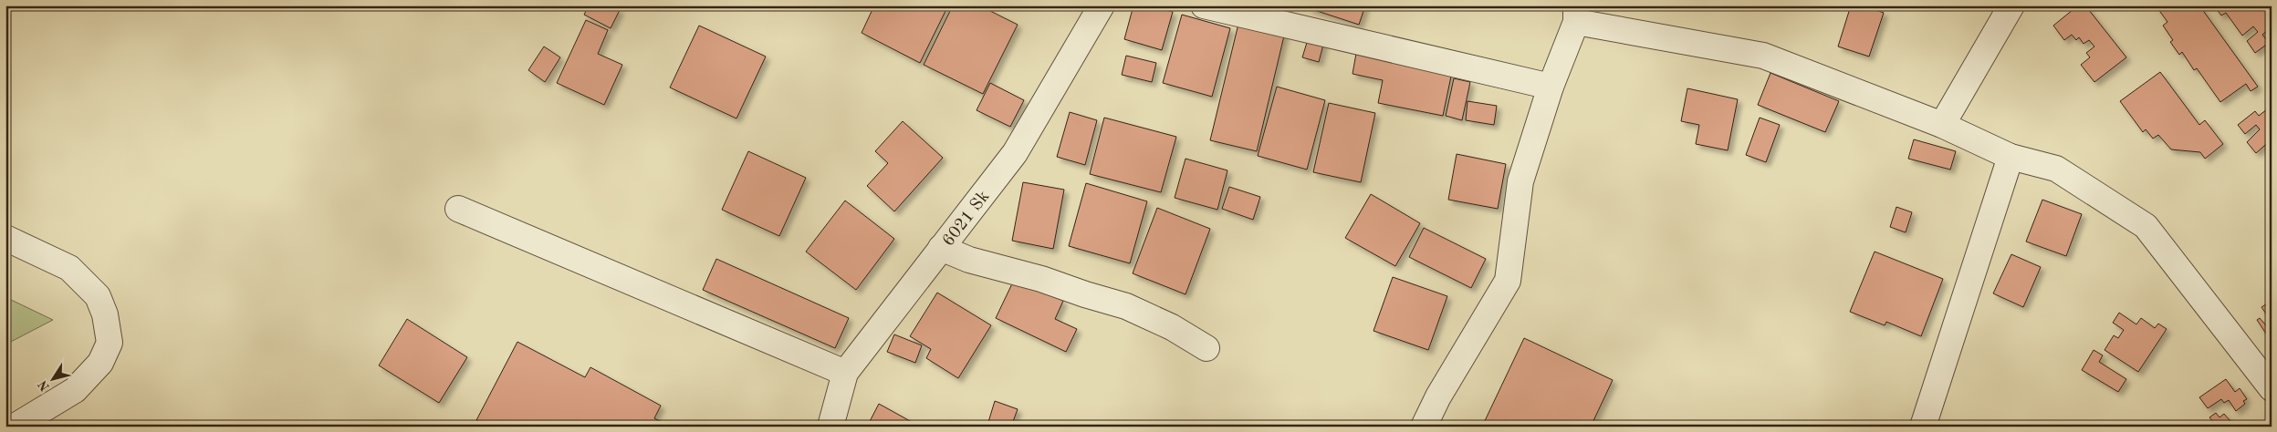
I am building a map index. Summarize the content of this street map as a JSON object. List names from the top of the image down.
{
  "streets": {
    "street": ["6021 Sk"]
  },
  "north": "bottom left"
}
